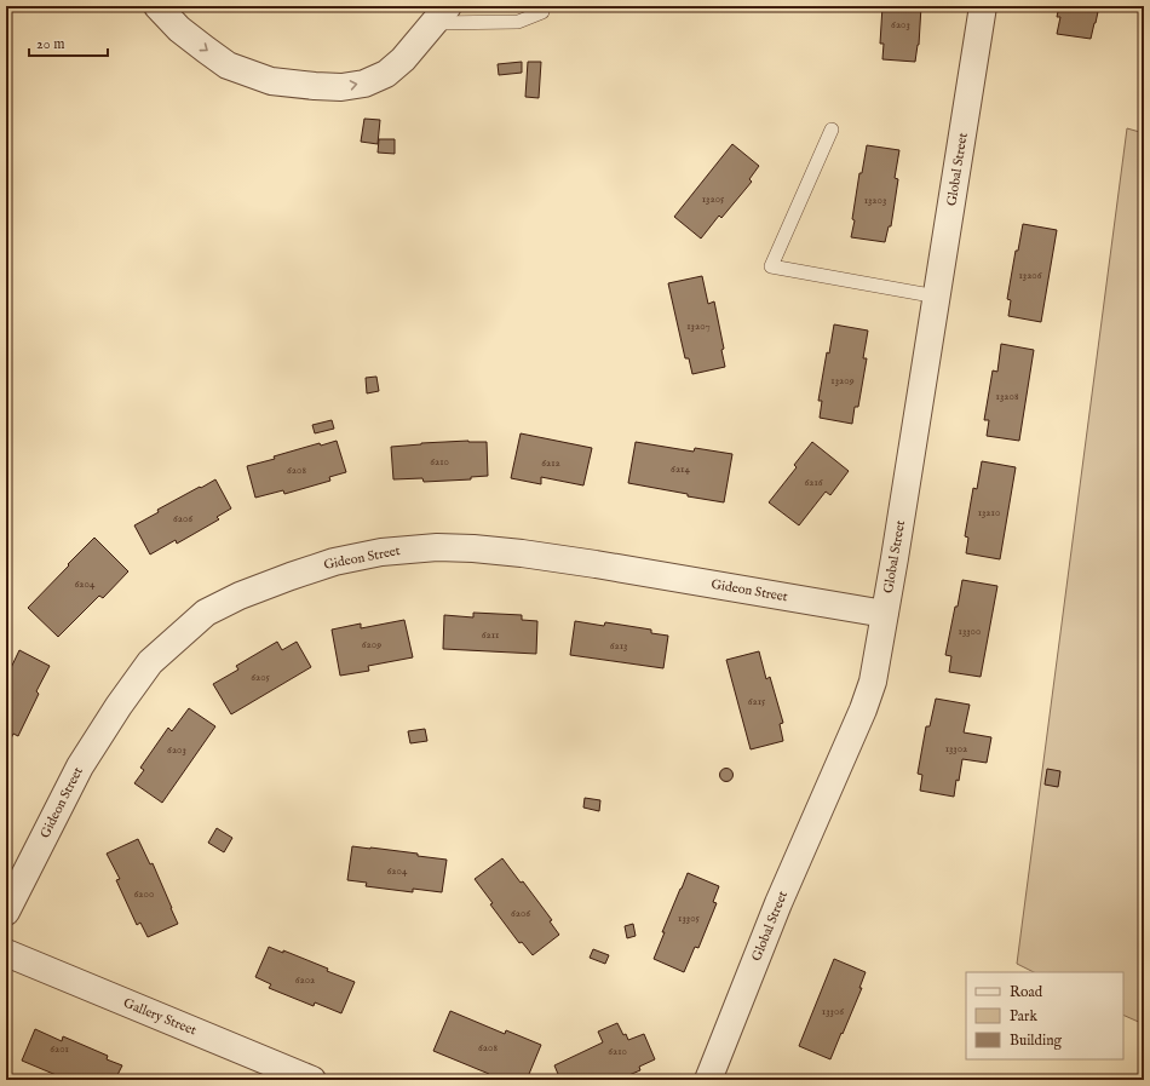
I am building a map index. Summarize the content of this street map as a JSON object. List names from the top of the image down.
{
  "streets": {
    "street": ["Global Street", "Gideon Street", "Gallery Street"]
  },
  "crossings": [
    ["Global Street", "Gideon Street"]
  ],
  "house_numbers": [
    "6203",
    "13205",
    "13203",
    "13206",
    "13207",
    "13209",
    "13208",
    "6210",
    "6212",
    "6214",
    "6208",
    "6216",
    "13210",
    "6206",
    "6204",
    "13300",
    "6211",
    "6209",
    "6213",
    "6205",
    "6215",
    "13302",
    "6203",
    "6204",
    "6200",
    "6206",
    "13305",
    "6202",
    "13306",
    "6208",
    "6201",
    "6210"
  ],
  "legend": ["Road", "Park", "Building"],
  "scale_bar": "20 m"
}
